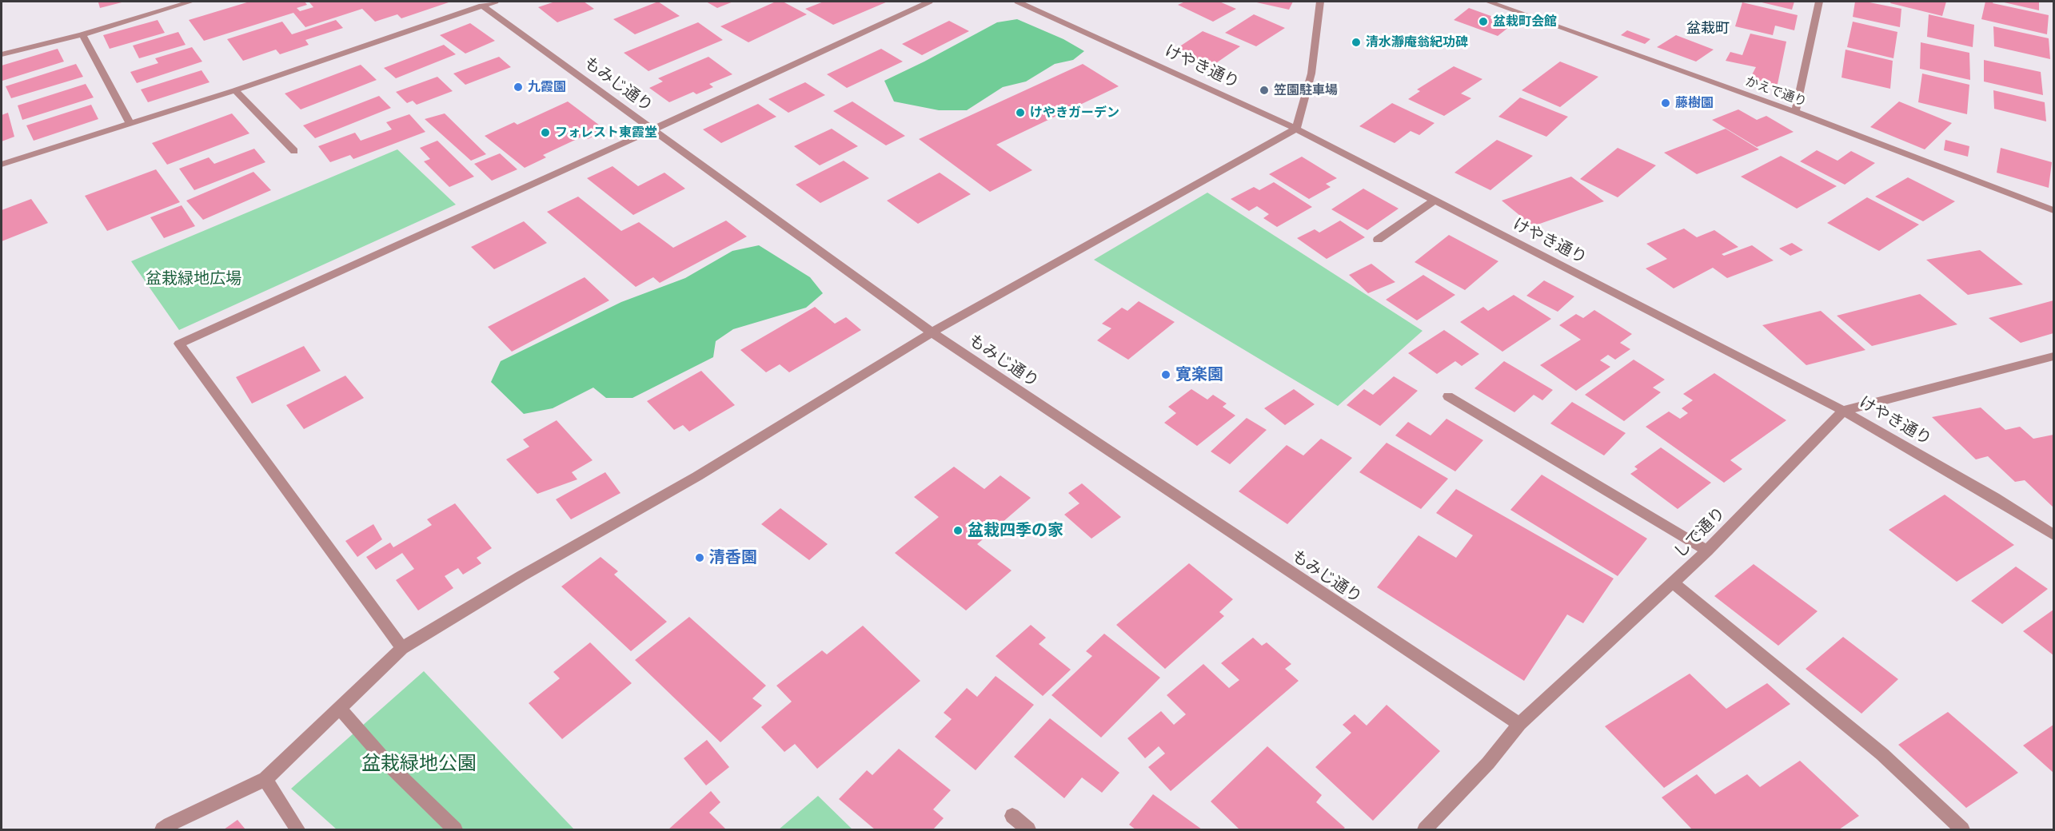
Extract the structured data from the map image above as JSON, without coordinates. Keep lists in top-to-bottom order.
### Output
{
  "streets": {
    "street": [
      "けやき通り",
      "もみじ通り",
      "かえで通り",
      "しで通り"
    ]
  },
  "crossings": [
    ["けやき通り", "しで通り"],
    ["もみじ通り", "しで通り"]
  ],
  "districts": ["盆栽町"],
  "parks": ["盆栽緑地広場", "盆栽緑地公園"],
  "places": [
    "盆栽町会館",
    "清水瀞庵翁紀功碑",
    "九霞園",
    "笠園駐車場",
    "藤樹園",
    "けやきガーデン",
    "フォレスト東霞堂",
    "寛楽園",
    "盆栽四季の家",
    "清香園"
  ]
}
